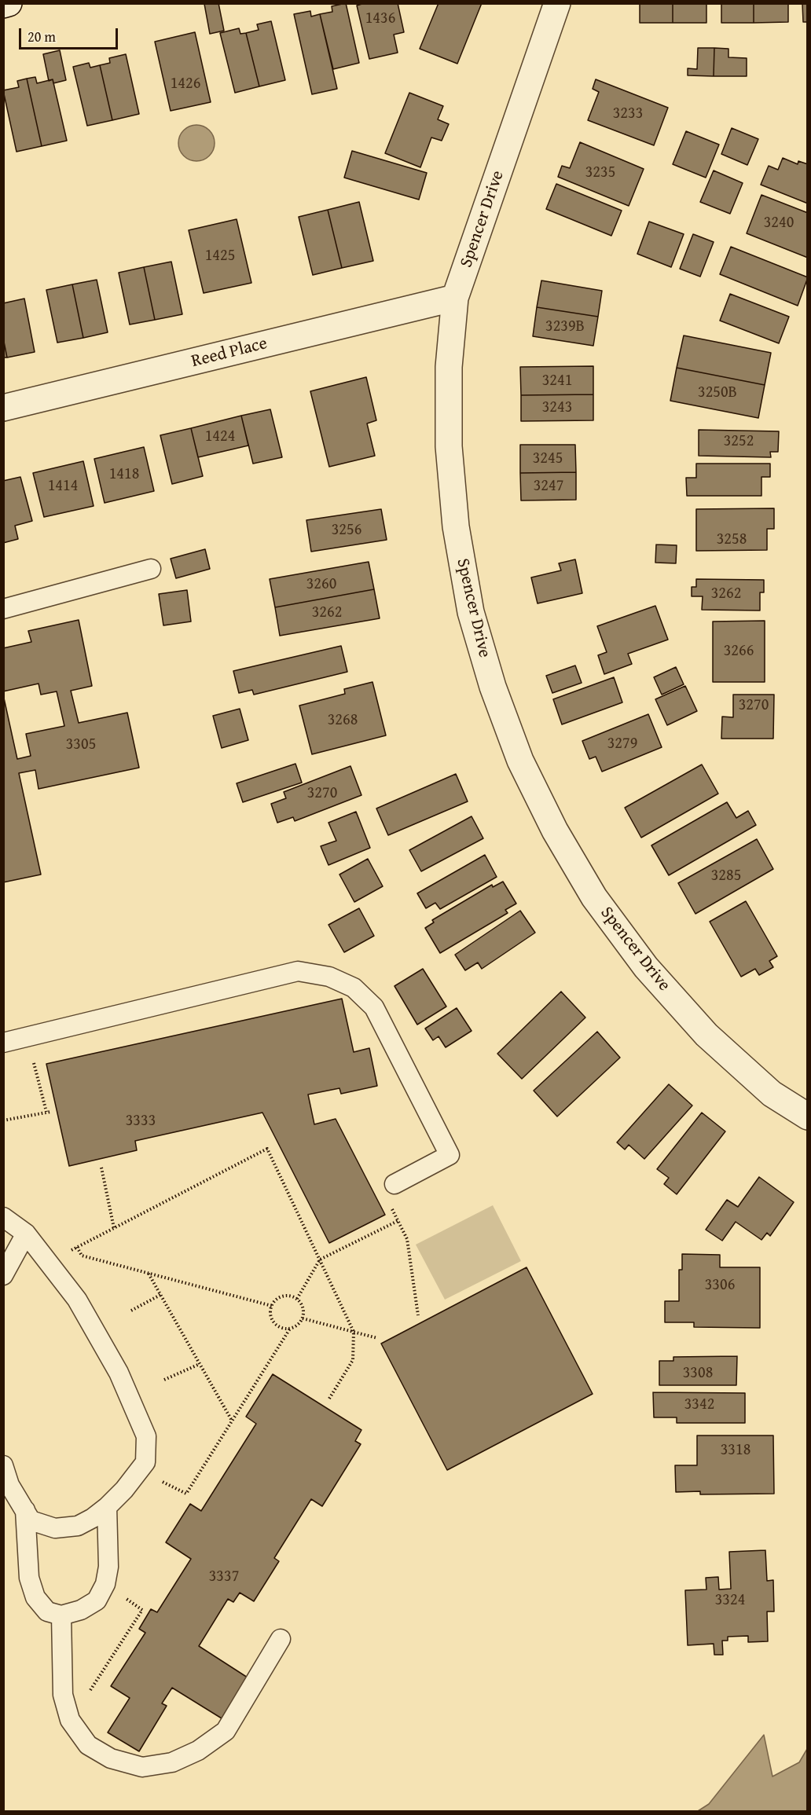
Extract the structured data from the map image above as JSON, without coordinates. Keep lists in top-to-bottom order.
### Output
{
  "streets": {
    "street": ["Spencer Drive", "Reed Place"]
  },
  "crossings": [
    ["Spencer Drive", "Reed Place"]
  ],
  "house_numbers": [
    "1436",
    "1426",
    "3233",
    "3235",
    "3240",
    "1425",
    "3239B",
    "3241",
    "3250B",
    "3243",
    "1424",
    "3252",
    "3245",
    "1418",
    "1414",
    "3247",
    "3256",
    "3258",
    "3260",
    "3262",
    "3262",
    "3266",
    "3270",
    "3268",
    "3279",
    "3305",
    "3270",
    "3285",
    "3333",
    "3306",
    "3308",
    "3342",
    "3318",
    "3337",
    "3324"
  ],
  "scale_bar": "20 m"
}
